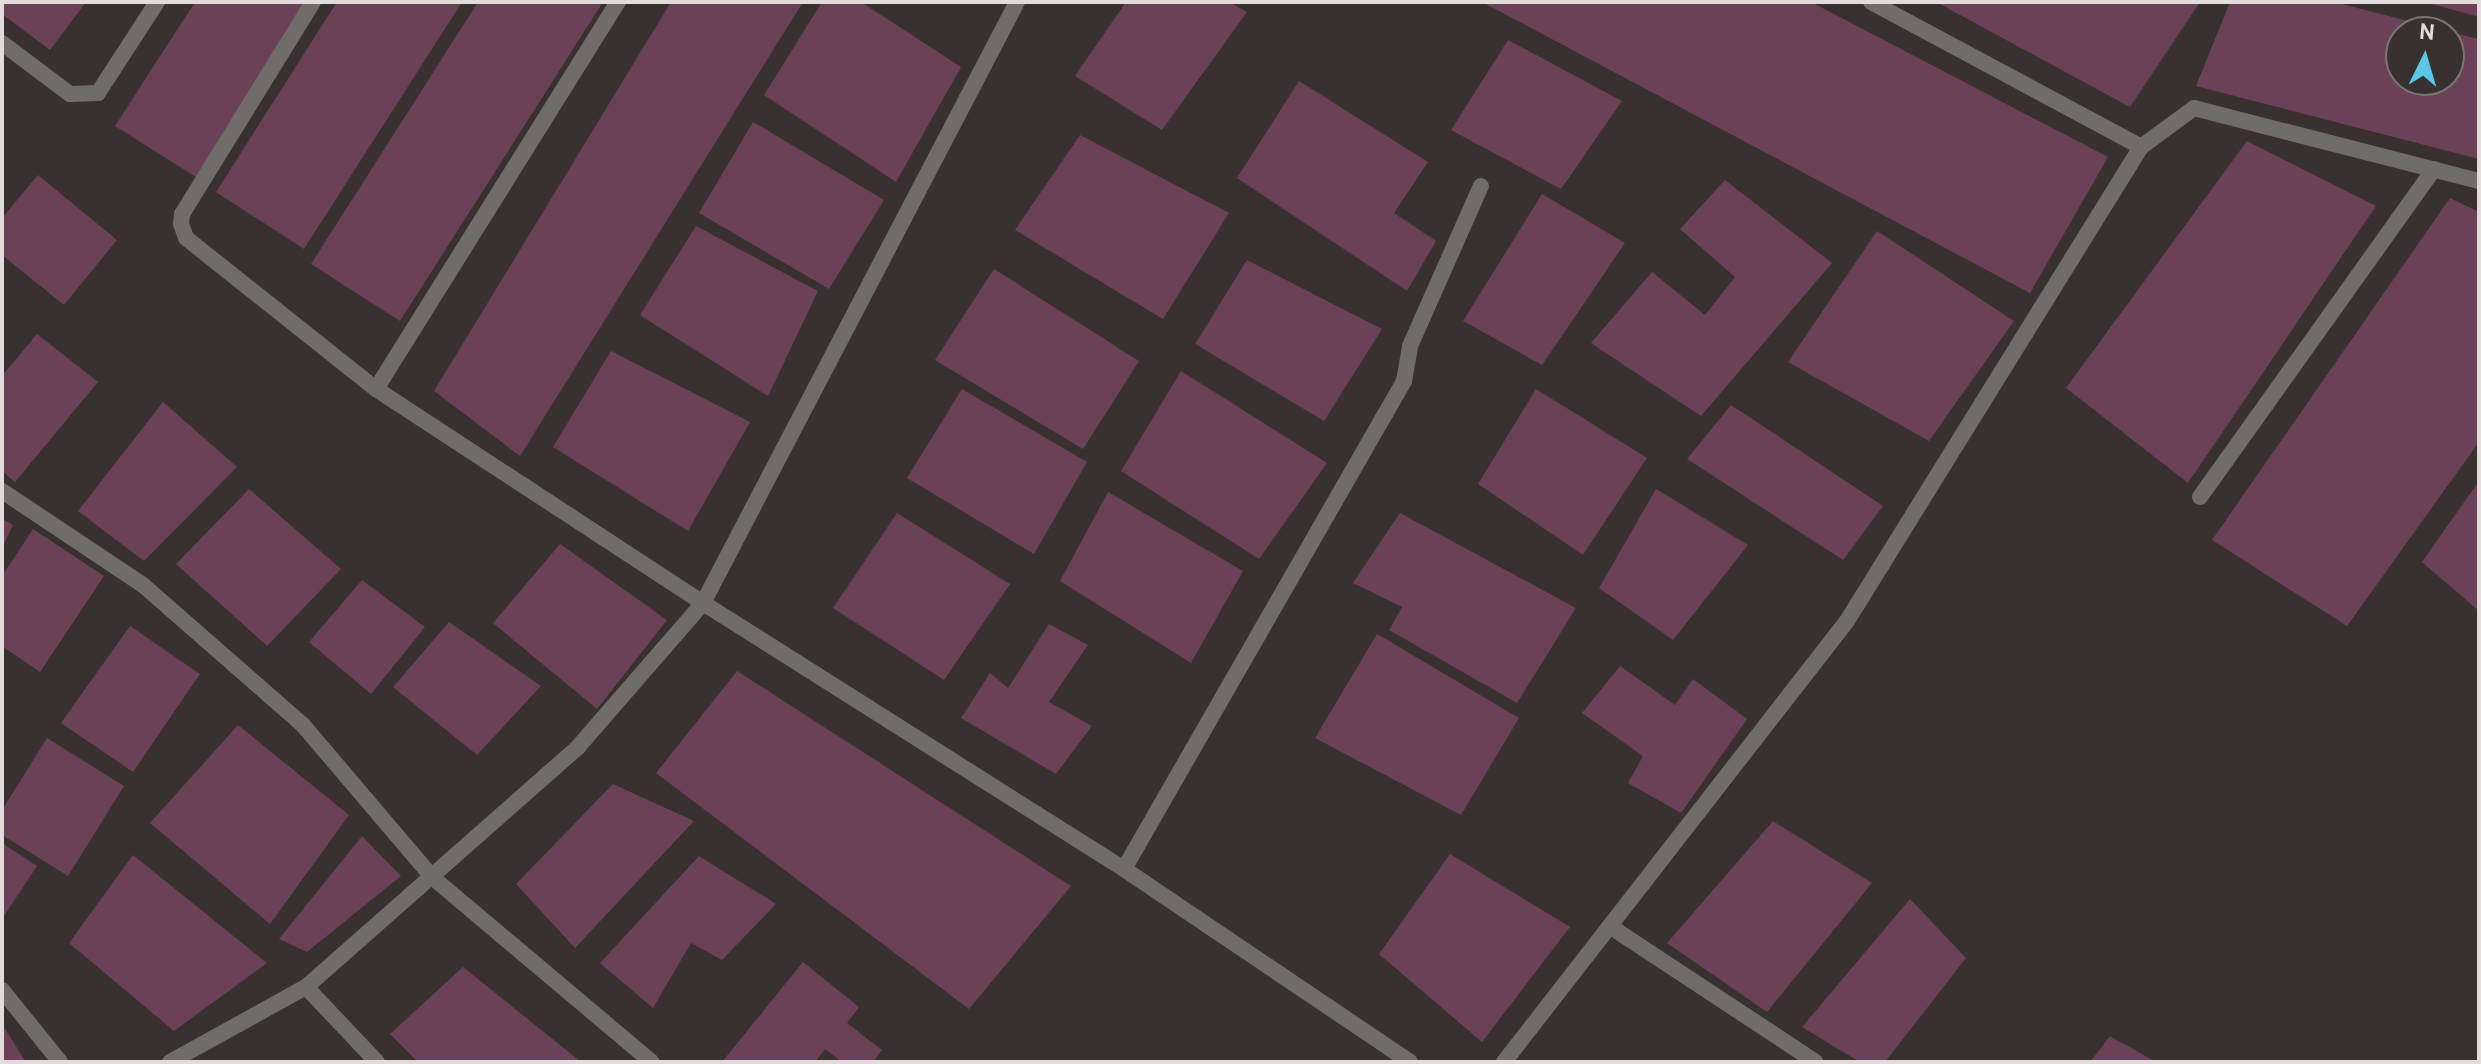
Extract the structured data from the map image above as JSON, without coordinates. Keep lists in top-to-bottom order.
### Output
{
  "north": "top"
}
